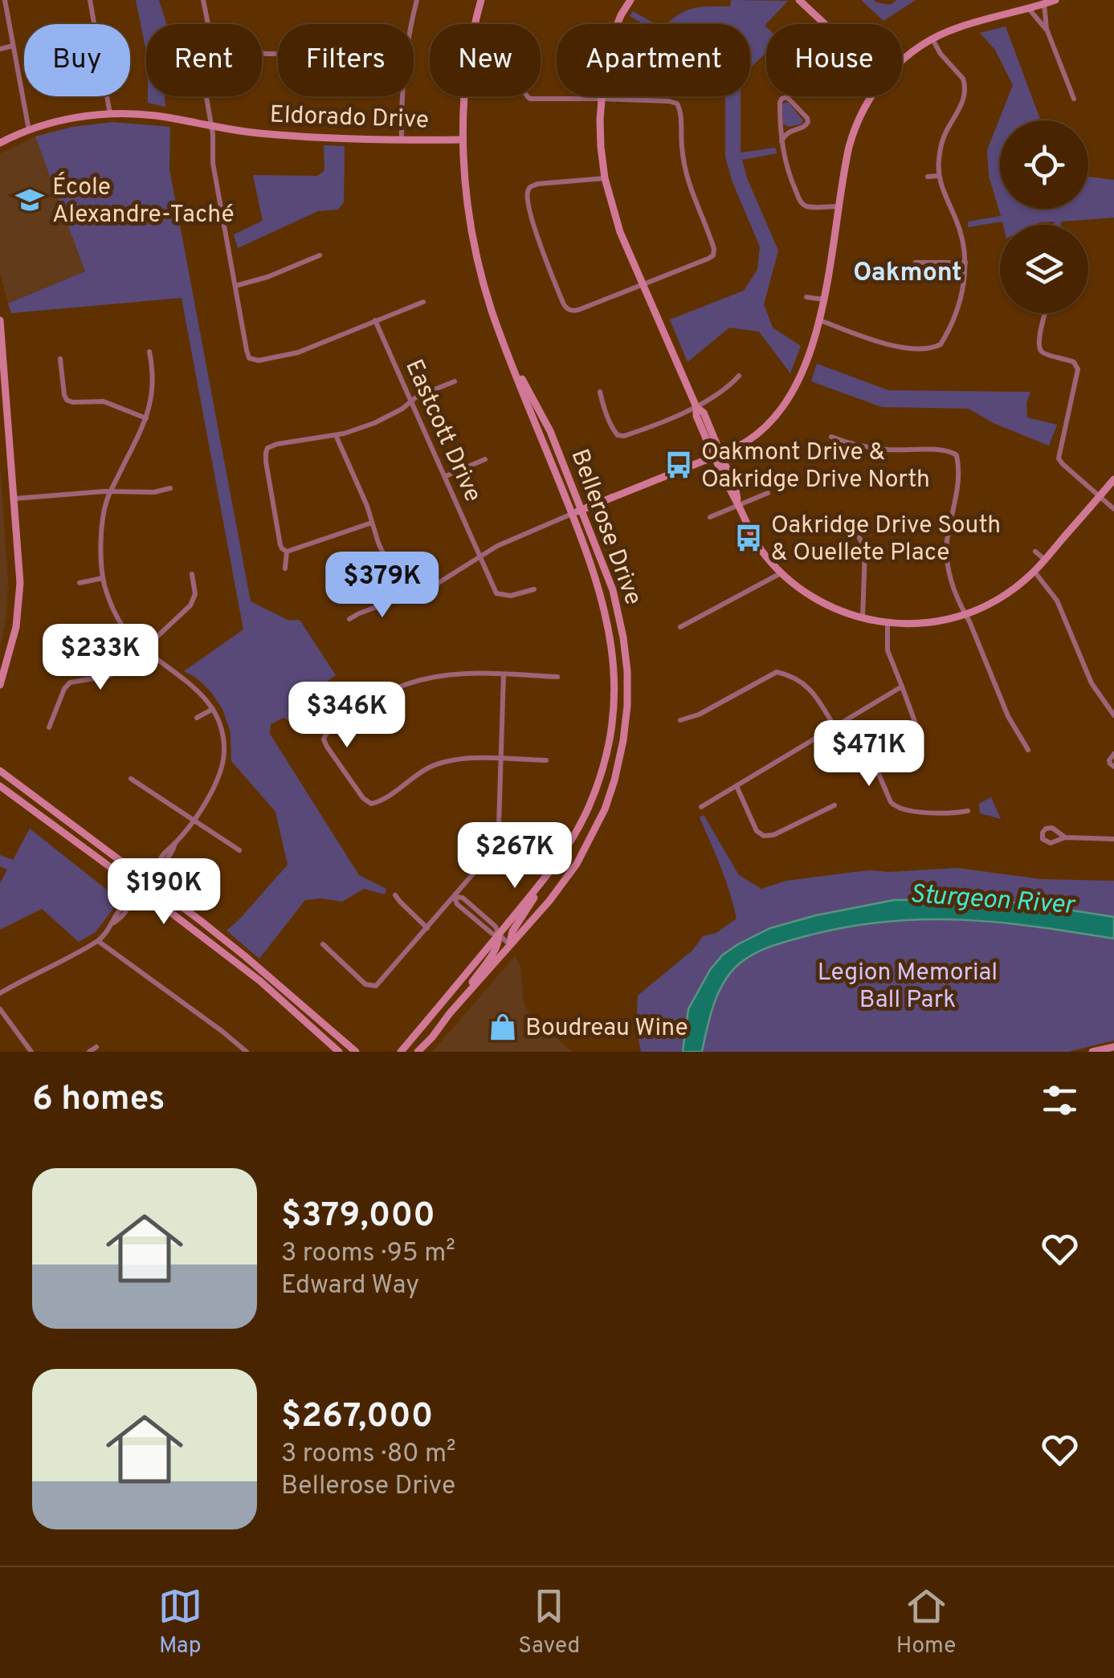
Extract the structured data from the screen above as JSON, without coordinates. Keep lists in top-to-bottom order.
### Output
{
  "streets": {
    "main road": ["Eldorado Drive", "Bellerose Drive"],
    "street": ["Eastcott Drive"]
  },
  "crossings": [
    ["Eldorado Drive", "Bellerose Drive"]
  ],
  "districts": ["Oakmont"],
  "water": ["Sturgeon River"],
  "parks": ["Legion Memorial Ball Park"],
  "places": {
    "school or university": ["École Alexandre-Taché"],
    "bus stop": ["Oakmont Drive & Oakridge Drive North", "Oakridge Drive South & Ouellete Place"],
    "shop": ["Boudreau Wine"]
  },
  "page": {
    "chip": [
      "Buy",
      "Rent",
      "Filters",
      "New",
      "Apartment",
      "House"
    ],
    "price": [
      "$379K",
      "$233K",
      "$346K",
      "$471K",
      "$267K",
      "$190K"
    ],
    "heading": "6 homes",
    "list": [
      {
        "name": "$379,000",
        "note": "3 rooms · 95 m² · Edward Way"
      },
      {
        "name": "$267,000",
        "note": "3 rooms · 80 m² · Bellerose Drive"
      }
    ],
    "tabs": ["Map", "Saved", "Home"]
  }
}
